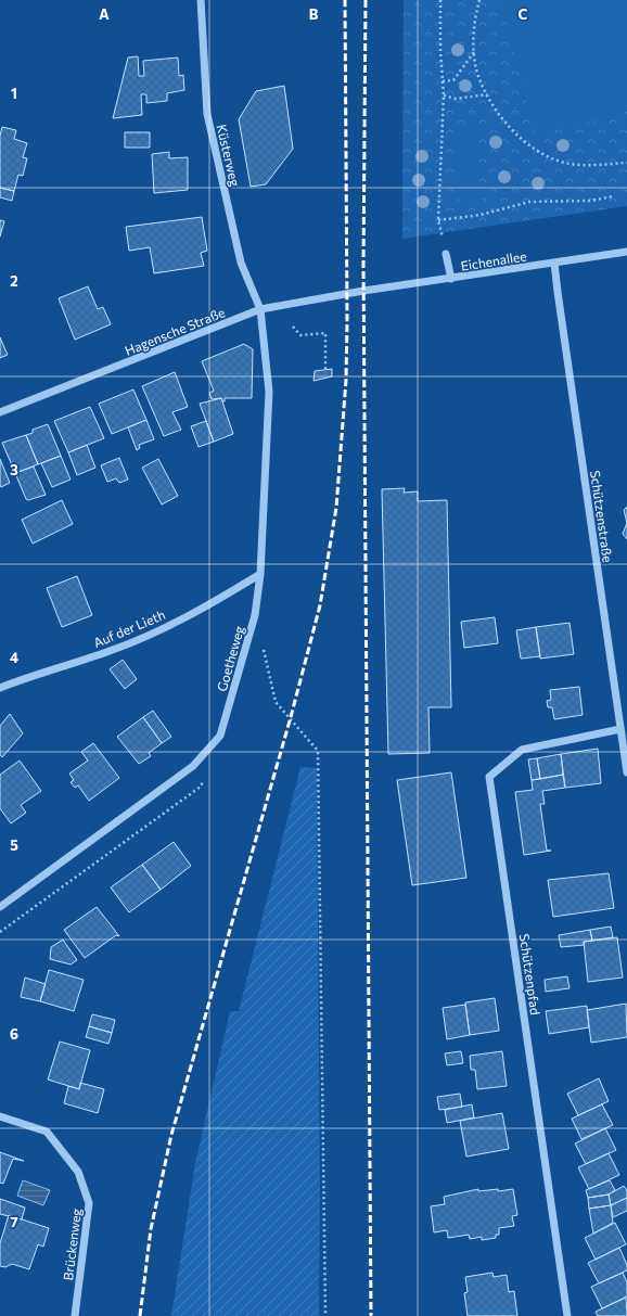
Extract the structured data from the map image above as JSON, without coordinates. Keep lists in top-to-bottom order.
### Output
{
  "streets": {
    "street": [
      "Küsterweg",
      "Eichenallee",
      "Hagensche Straße",
      "Schützenstraße",
      "Auf der Lieth",
      "Goetheweg",
      "Schützenpfad",
      "Brückenweg"
    ]
  },
  "crossings": [
    ["Küsterweg", "Hagensche Straße"],
    ["Küsterweg", "Goetheweg"],
    ["Eichenallee", "Hagensche Straße"],
    ["Eichenallee", "Schützenstraße"],
    ["Hagensche Straße", "Goetheweg"],
    ["Schützenstraße", "Schützenpfad"],
    ["Auf der Lieth", "Goetheweg"]
  ],
  "grid": {
    "columns": ["A", "B", "C"],
    "rows": [
      "1",
      "2",
      "3",
      "4",
      "5",
      "6",
      "7"
    ]
  }
}
